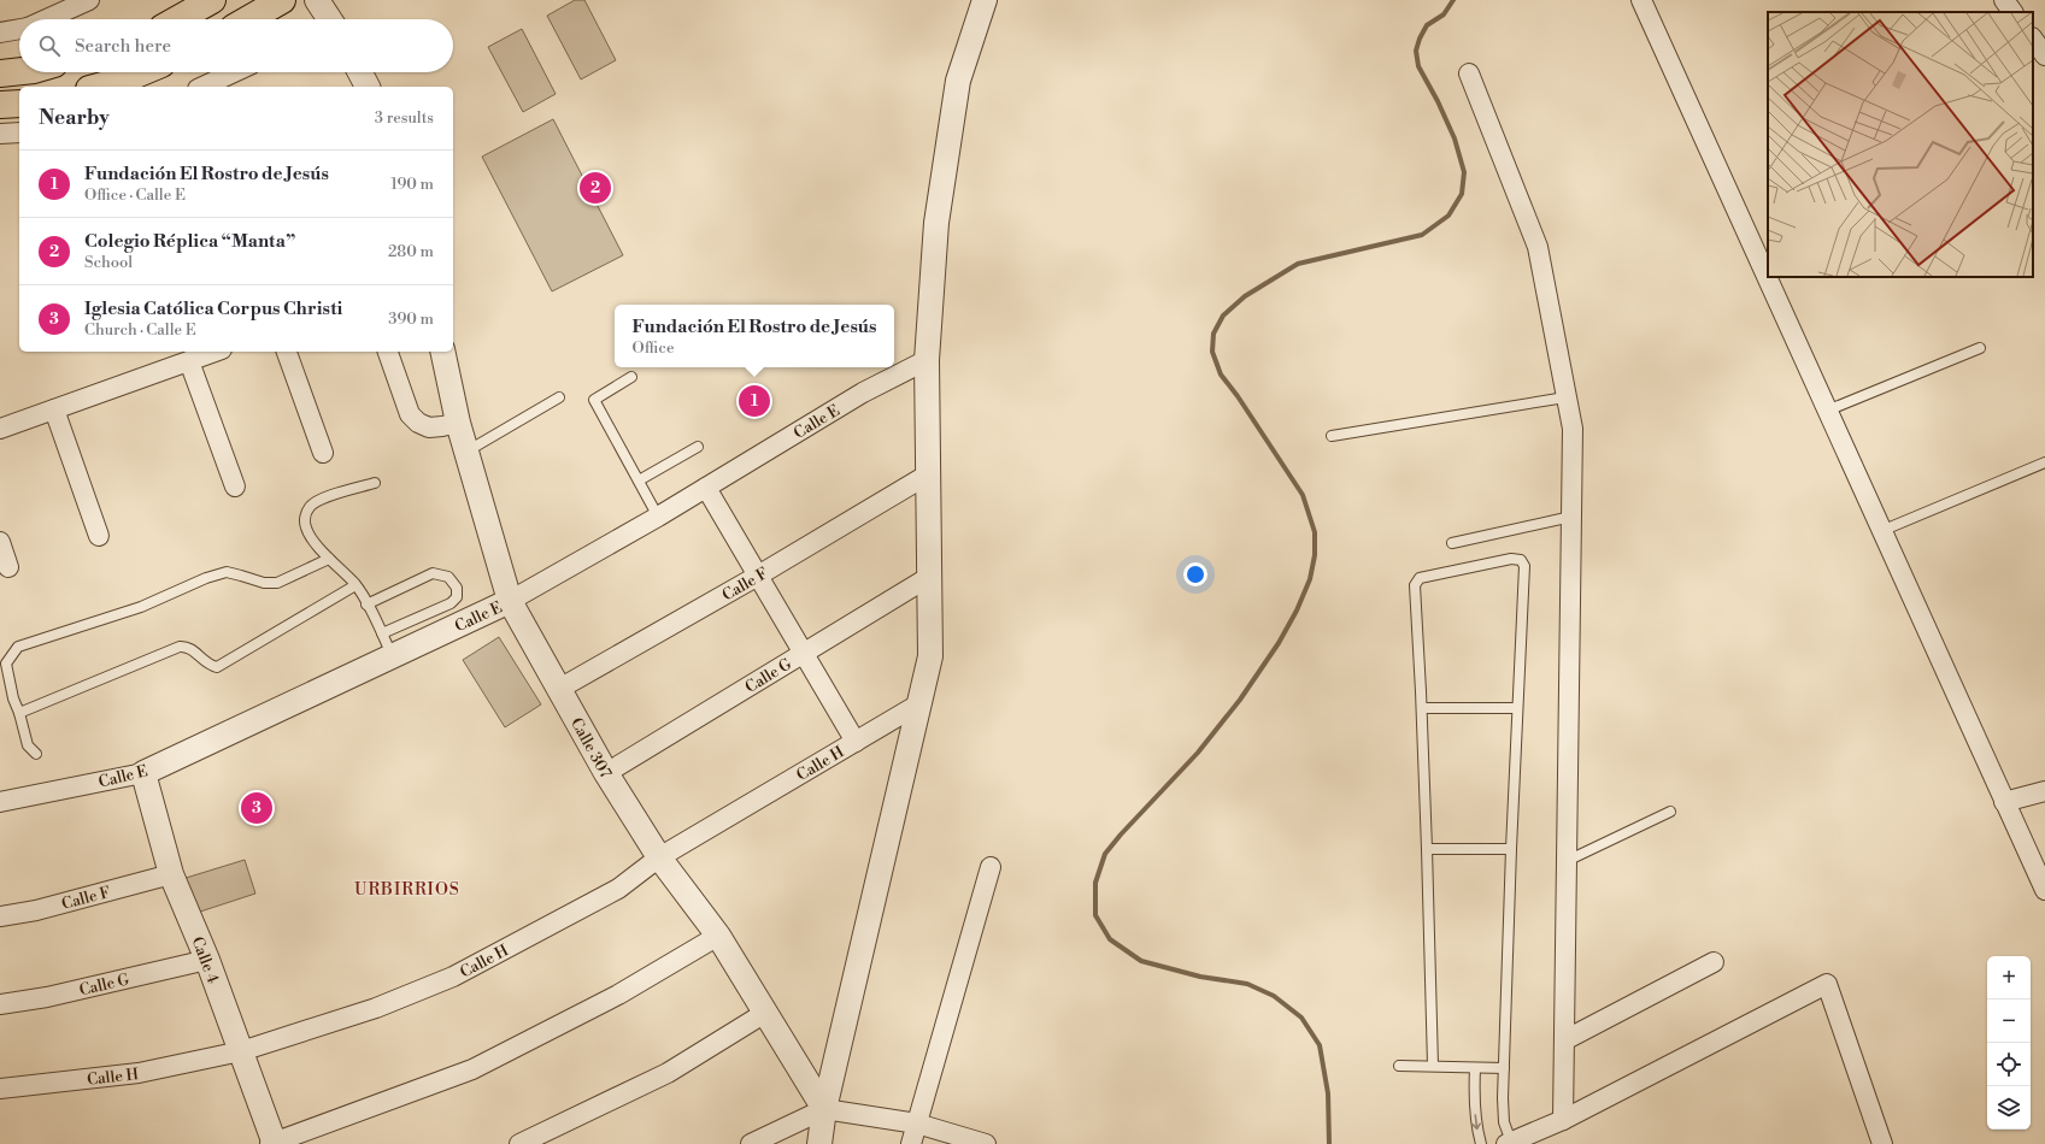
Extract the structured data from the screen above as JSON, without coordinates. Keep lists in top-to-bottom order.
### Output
{
  "streets": {
    "street": [
      "Calle E",
      "Calle F",
      "Calle G",
      "Calle 307",
      "Calle H",
      "Calle 4"
    ]
  },
  "crossings": [
    ["Calle E", "Calle 307"],
    ["Calle E", "Calle 4"],
    ["Calle F", "Calle 307"],
    ["Calle F", "Calle 4"],
    ["Calle G", "Calle 307"],
    ["Calle G", "Calle 4"],
    ["Calle 307", "Calle H"],
    ["Calle H", "Calle 4"]
  ],
  "districts": ["URBIRRIOS"],
  "page": {
    "search": "Search here",
    "heading": ["Nearby", "3 results"],
    "list": [
      {
        "mark": "1",
        "name": "Fundación El Rostro de Jesús",
        "note": "Office · Calle E",
        "value": "190 m"
      },
      {
        "mark": "2",
        "name": "Colegio Réplica “Manta”",
        "note": "School",
        "value": "280 m"
      },
      {
        "mark": "3",
        "name": "Iglesia Católica Corpus Christi",
        "note": "Church · Calle E",
        "value": "390 m"
      }
    ],
    "pins": ["2", "1", "3"],
    "popup": ["Fundación El Rostro de Jesús", "Office"],
    "map_buttons": ["+", "−"]
  }
}
